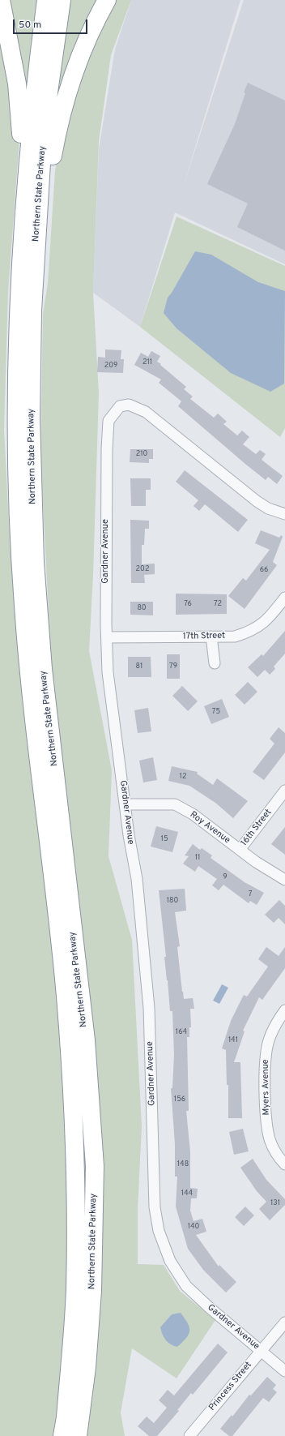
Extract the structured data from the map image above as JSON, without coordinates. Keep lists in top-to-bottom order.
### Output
{
  "streets": {
    "highway": ["Northern State Parkway"],
    "street": [
      "Gardner Avenue",
      "17th Street",
      "Roy Avenue",
      "16th Street",
      "Myers Avenue",
      "Princess Street"
    ]
  },
  "crossings": [
    ["Gardner Avenue", "17th Street"],
    ["Gardner Avenue", "Roy Avenue"],
    ["Gardner Avenue", "Princess Street"],
    ["Roy Avenue", "16th Street"]
  ],
  "house_numbers": [
    "211",
    "209",
    "210",
    "202",
    "66",
    "76",
    "72",
    "80",
    "81",
    "79",
    "75",
    "12",
    "15",
    "11",
    "9",
    "7",
    "180",
    "164",
    "141",
    "156",
    "148",
    "144",
    "131",
    "140"
  ],
  "scale_bar": "50 m"
}
